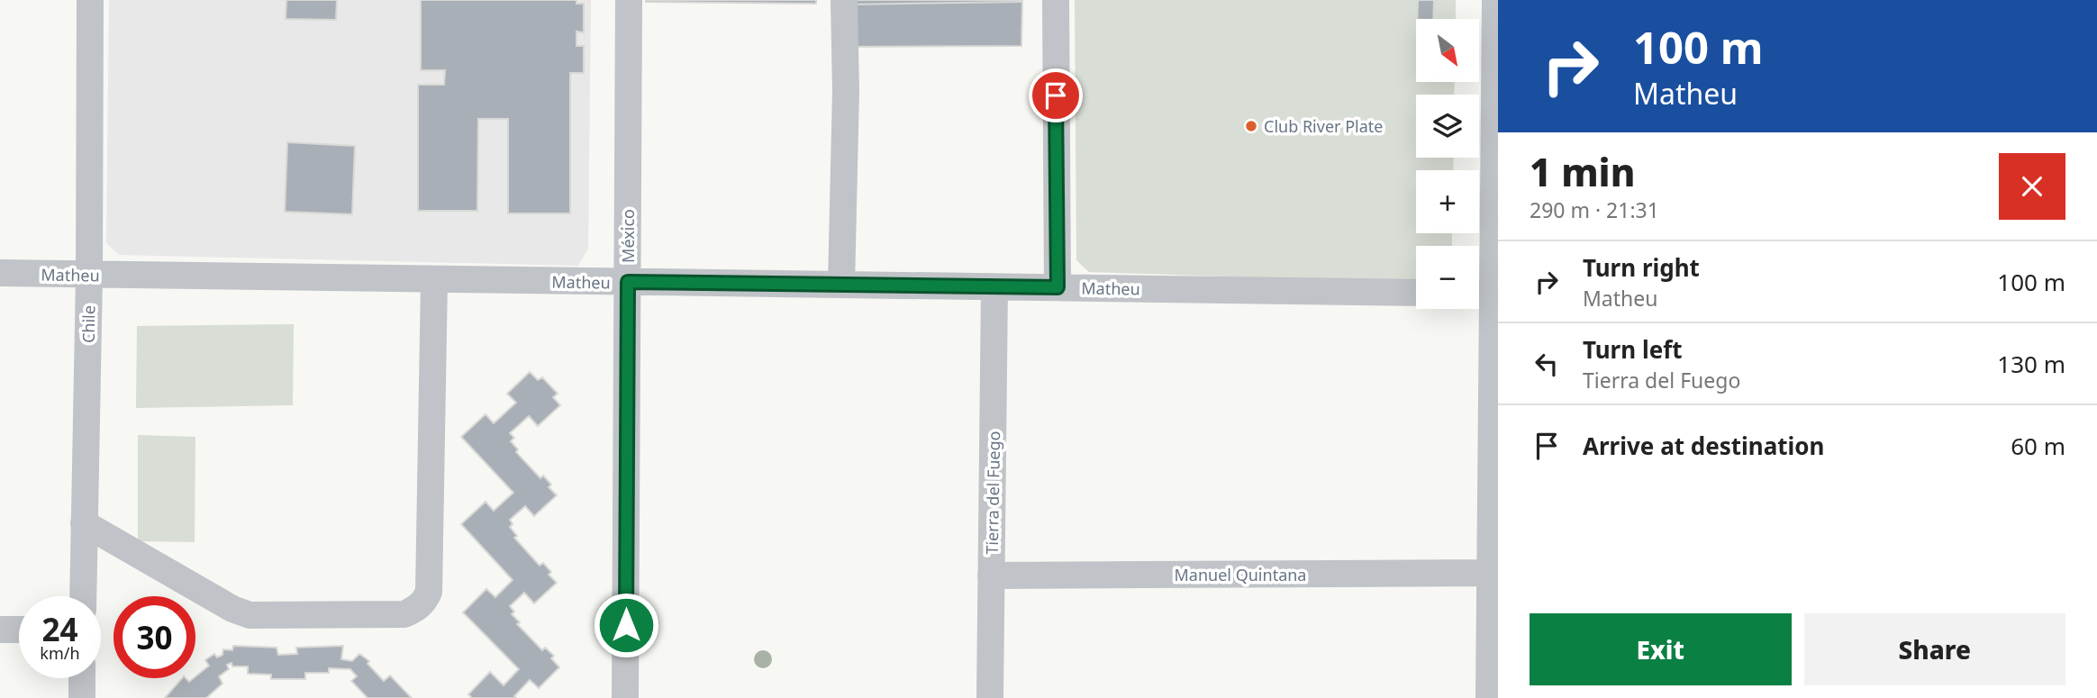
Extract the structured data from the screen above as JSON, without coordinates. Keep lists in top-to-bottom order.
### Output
{
  "streets": {
    "street": [
      "México",
      "Matheu",
      "Chile",
      "Tierra del Fuego",
      "Manuel Quintana"
    ]
  },
  "crossings": [
    ["México", "Matheu"],
    ["Matheu", "Chile"],
    ["Matheu", "Tierra del Fuego"],
    ["Tierra del Fuego", "Manuel Quintana"]
  ],
  "places": ["Club River Plate"],
  "north": "bottom right",
  "page": {
    "turn": ["100 m", "Matheu"],
    "map_buttons": ["+", "−"],
    "heading": ["1 min", "290 m · 21:31"],
    "list": [
      {
        "name": "Turn right",
        "note": "Matheu",
        "value": "100 m"
      },
      {
        "name": "Turn left",
        "note": "Tierra del Fuego",
        "value": "130 m"
      },
      {
        "name": "Arrive at destination",
        "value": "60 m"
      }
    ],
    "speed": "24 km/h",
    "limit": "30",
    "buttons": ["Exit", "Share"]
  }
}
